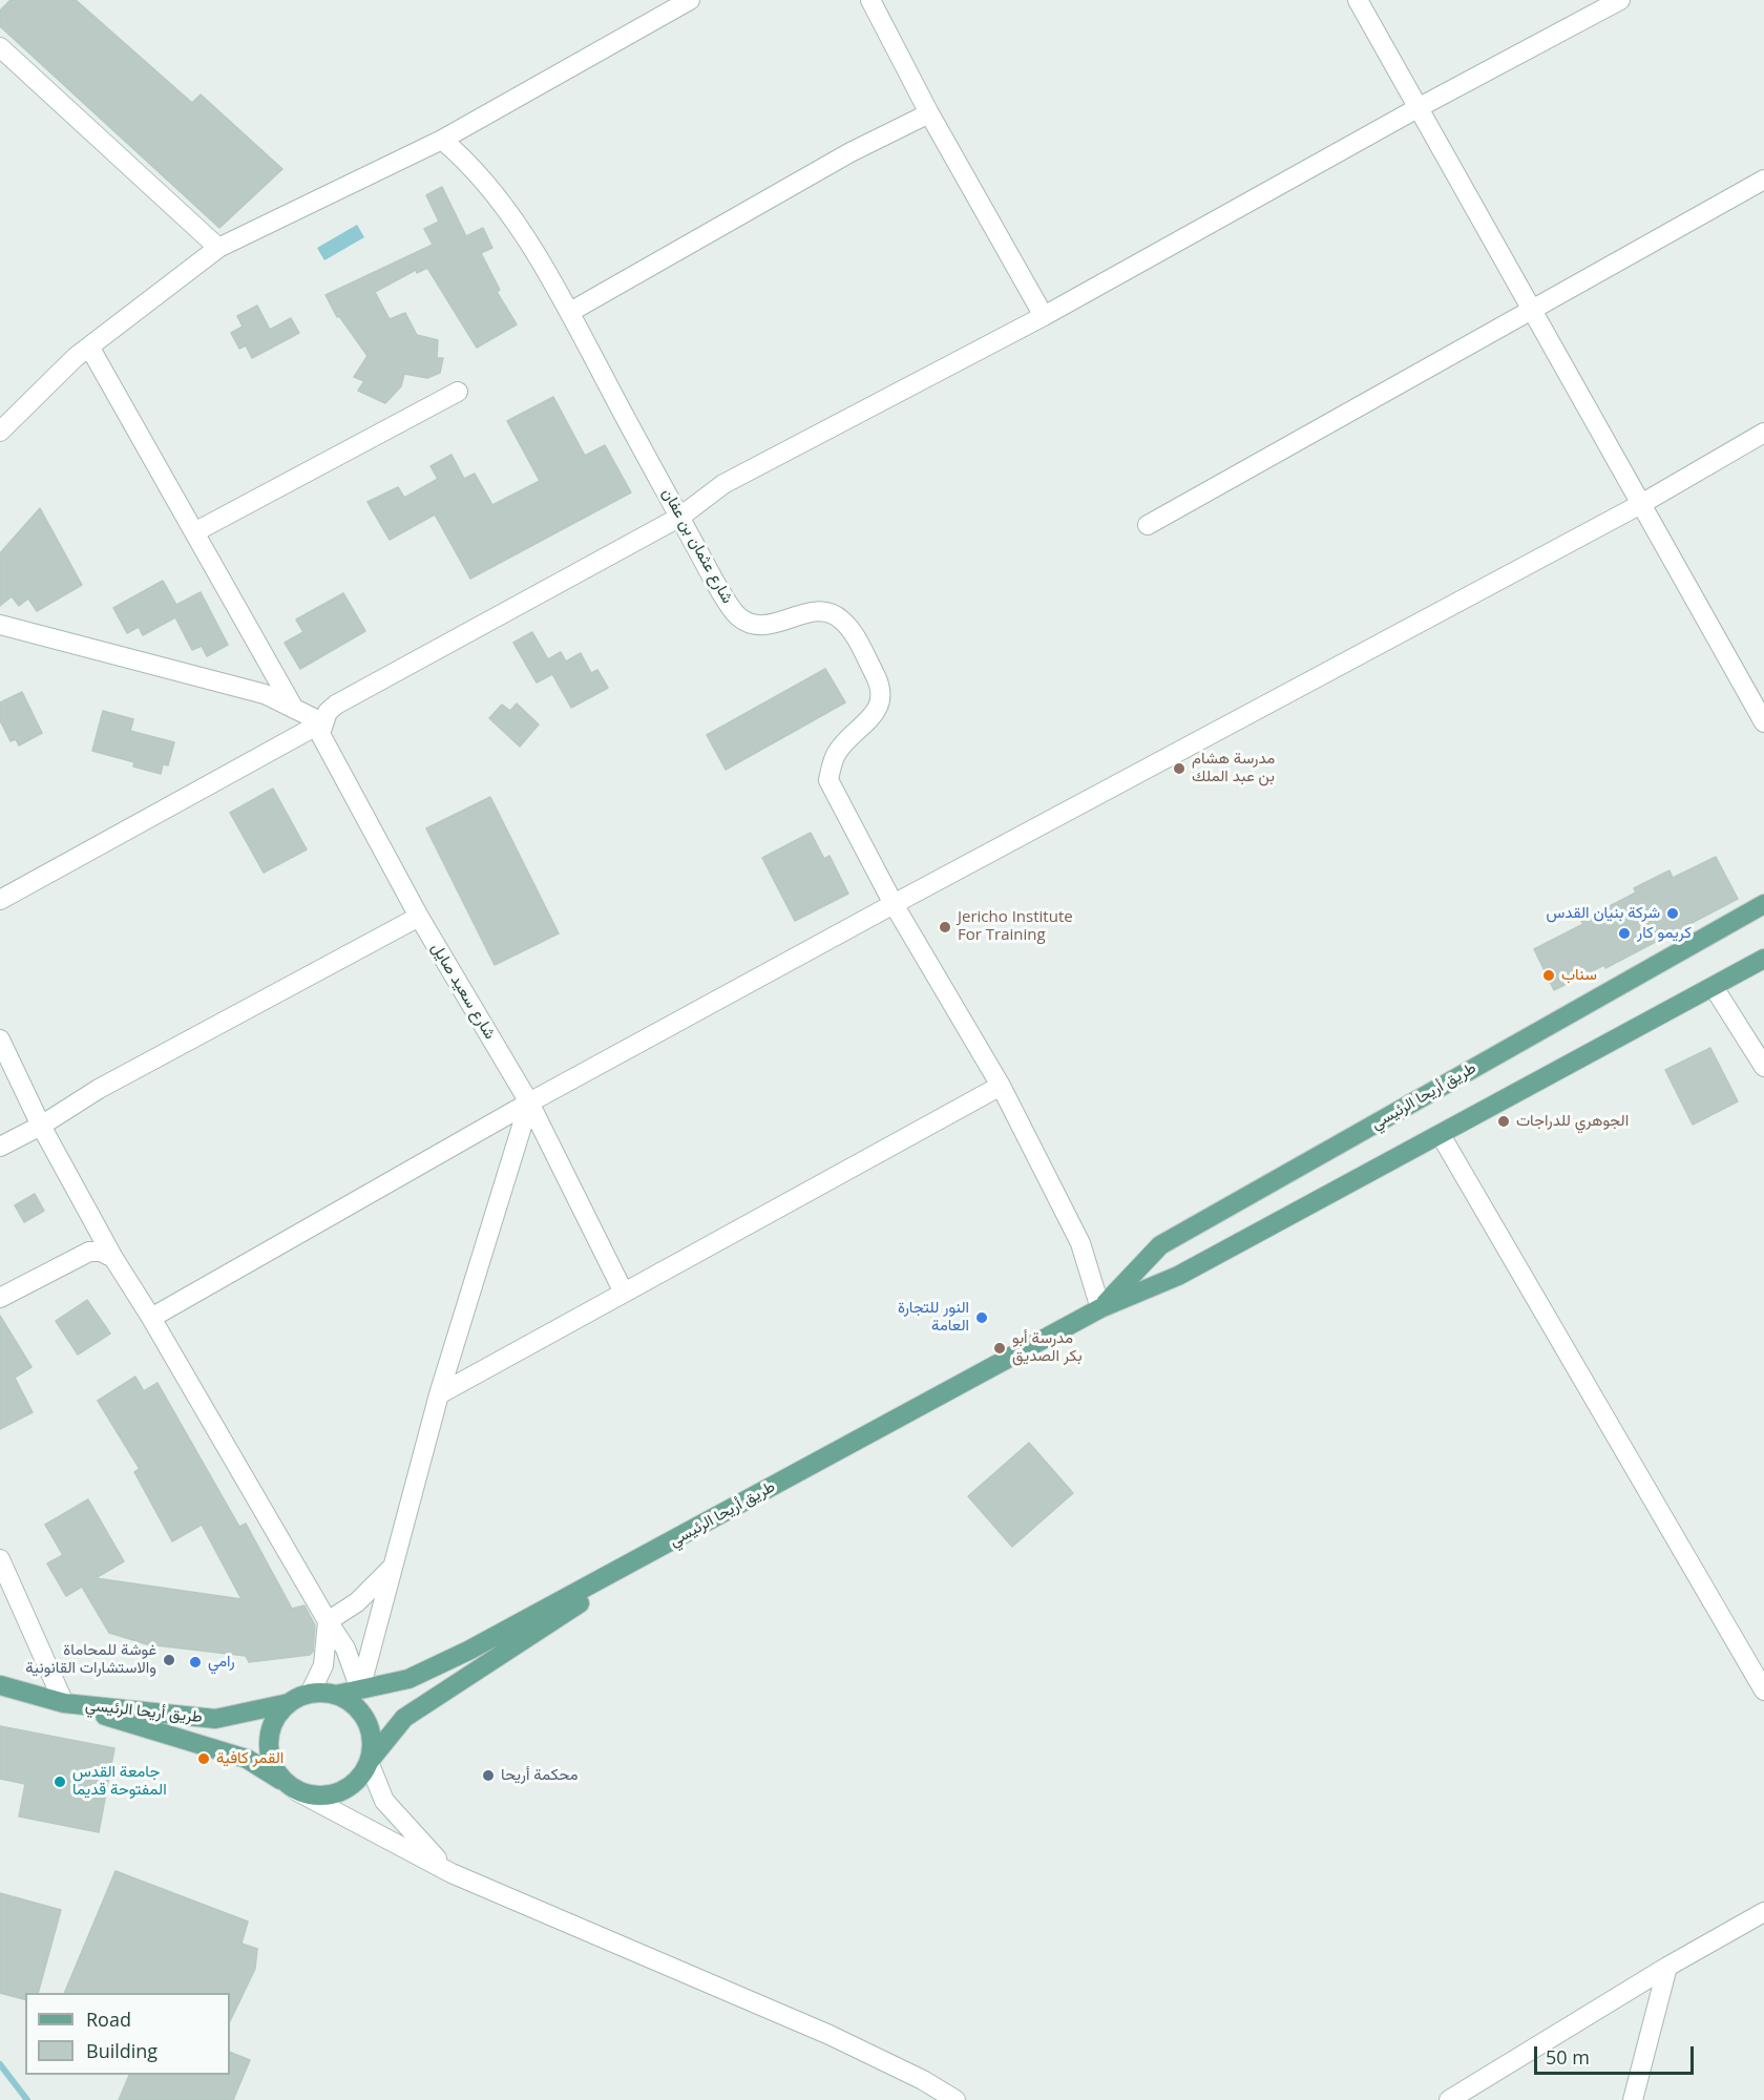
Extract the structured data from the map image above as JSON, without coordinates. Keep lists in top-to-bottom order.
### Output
{
  "streets": {
    "main road": ["طريق أريحا الرئيسي"],
    "street": ["شارع عثمان بن عفان", "شارع سعيد صايل"]
  },
  "places": [
    "مدرسة هشام بن عبد الملك",
    "شركة بنيان القدس",
    "Jericho Institute For Training",
    "كريمو كار",
    "سناب",
    "الجوهري للدراجات",
    "النور للتجارة العامة",
    "مدرسة أبو بكر الصديق",
    "غوشة للمحاماة والاستشارات القانونية",
    "رامي",
    "القمر كافية",
    "محكمة أريحا",
    "جامعة القدس المفتوحة قديما"
  ],
  "legend": ["Road", "Building"],
  "scale_bar": "50 m"
}
